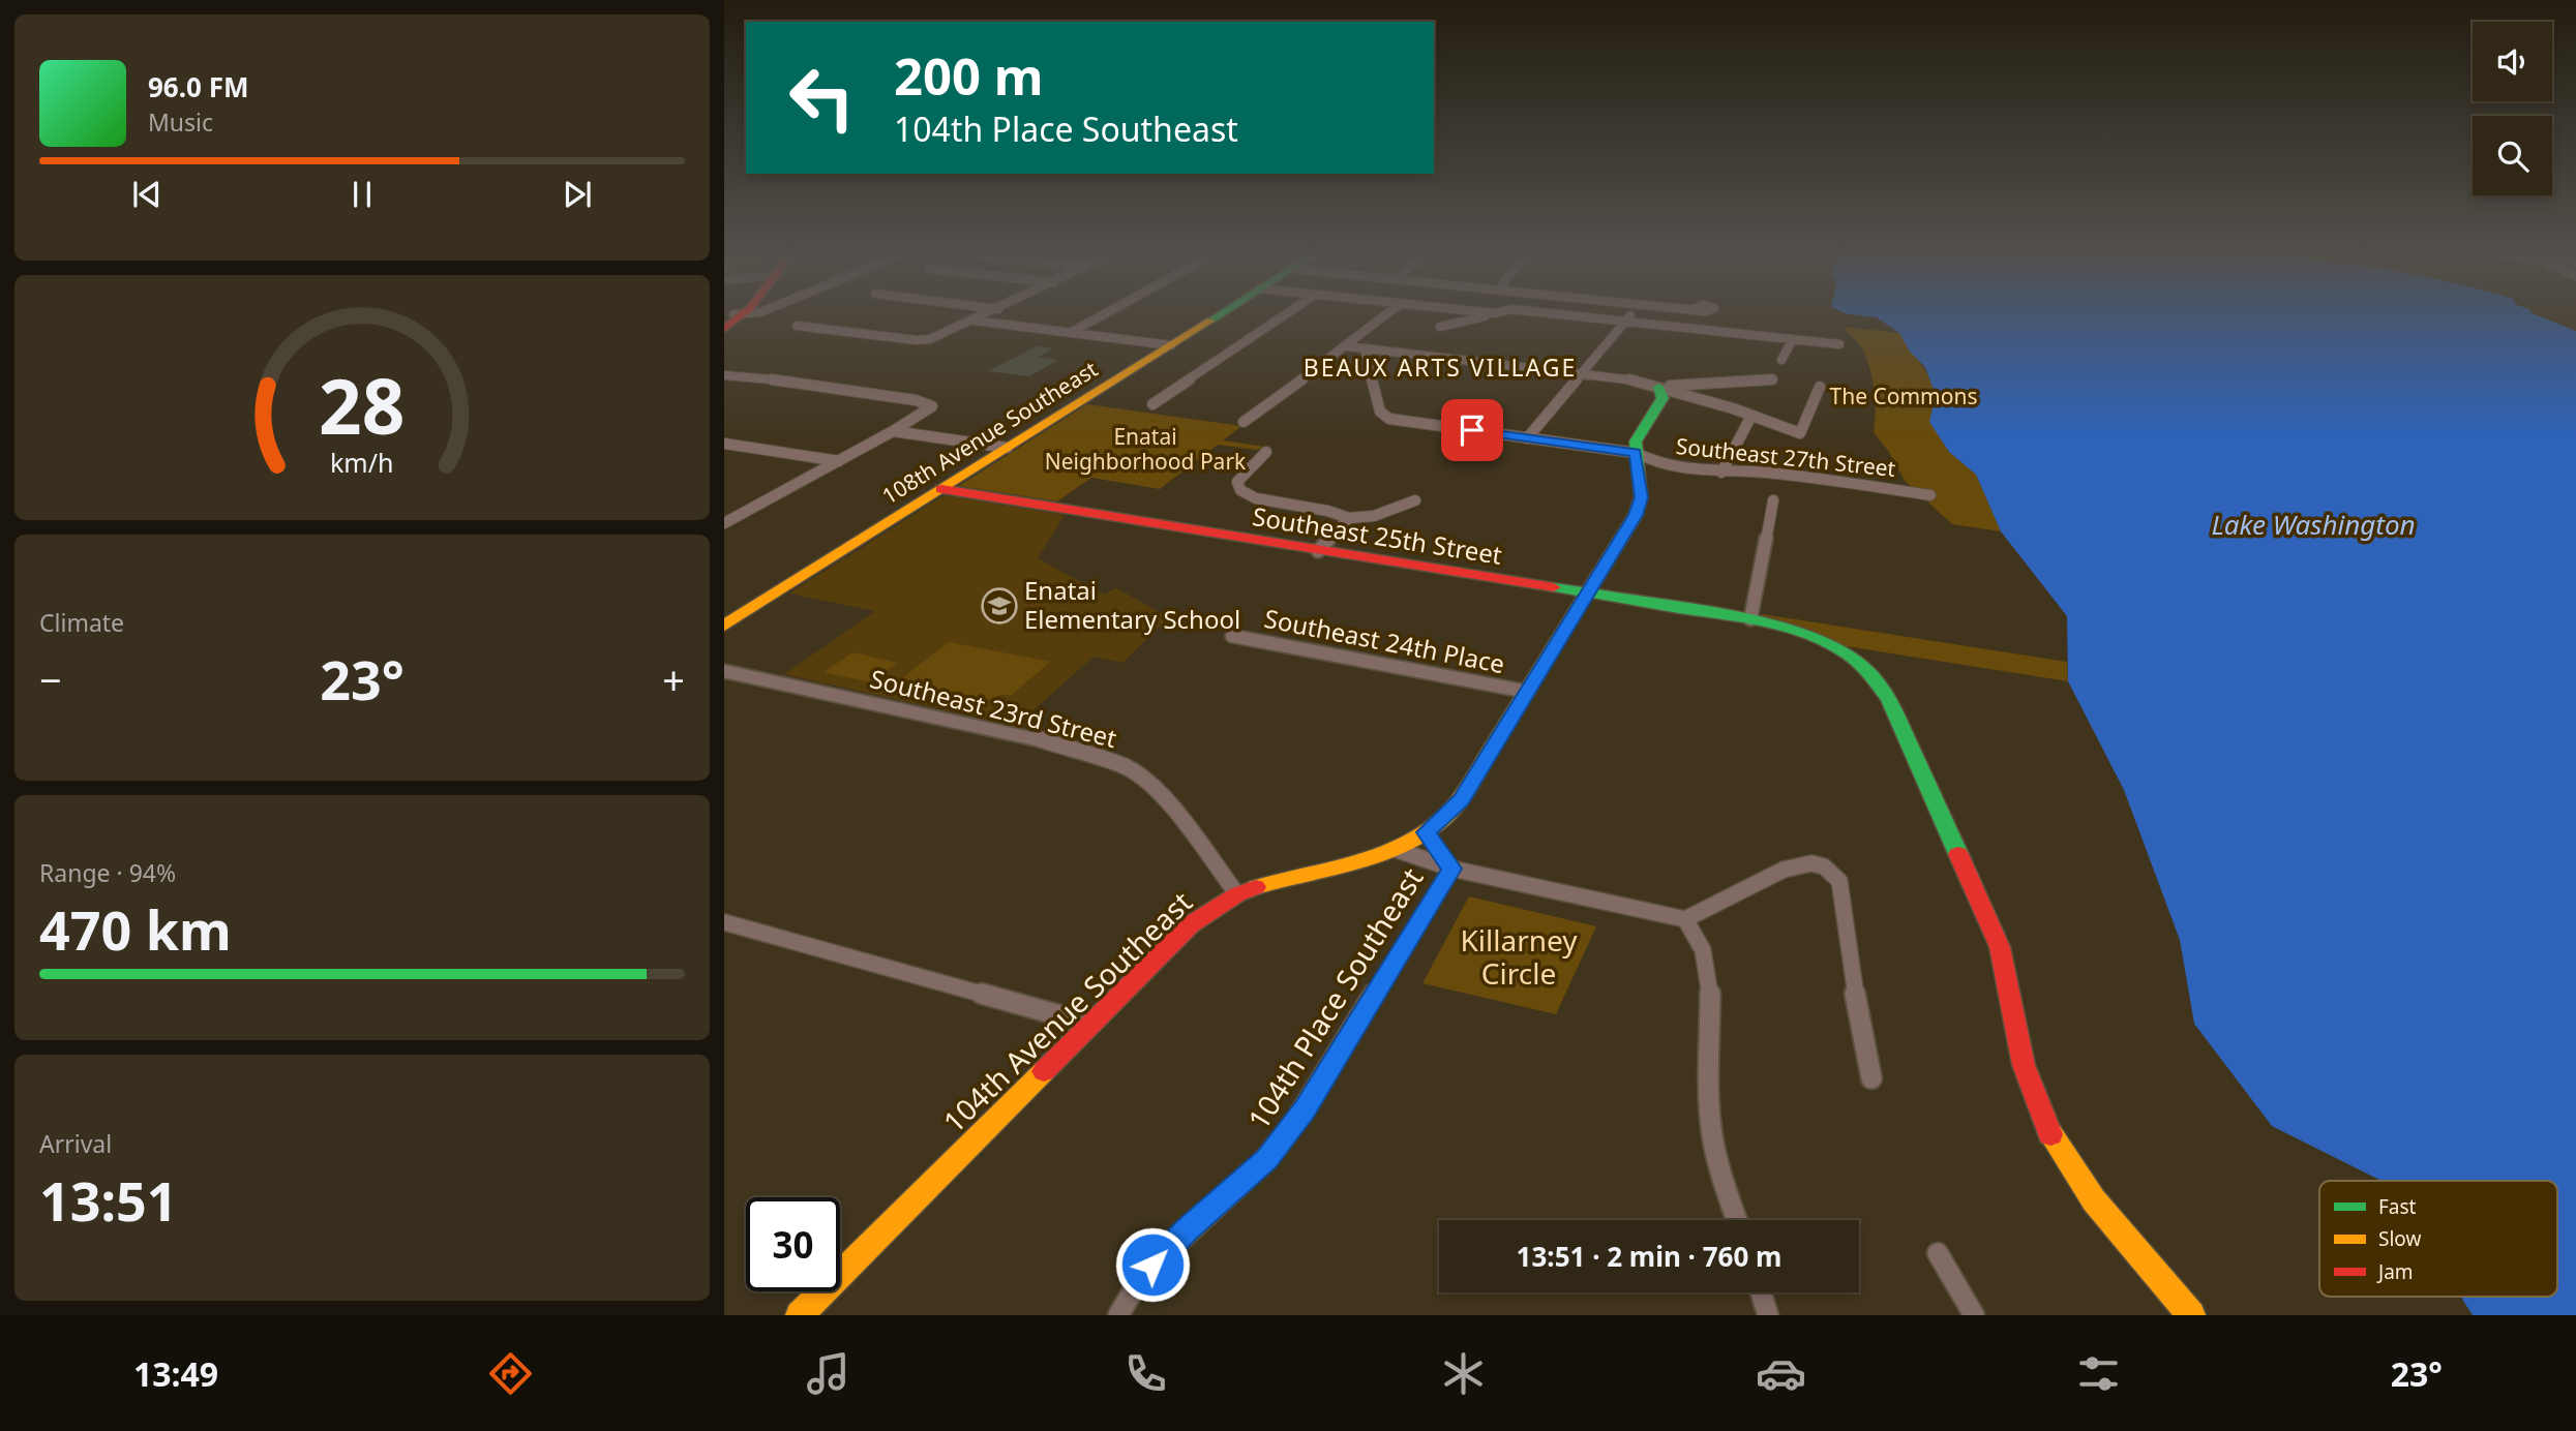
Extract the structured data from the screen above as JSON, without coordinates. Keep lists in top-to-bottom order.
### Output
{
  "streets": {
    "street": [
      "108th Avenue Southeast",
      "Southeast 27th Street",
      "Southeast 25th Street",
      "Southeast 24th Place",
      "Southeast 23rd Street",
      "104th Place Southeast",
      "104th Avenue Southeast"
    ]
  },
  "crossings": [
    ["108th Avenue Southeast", "Southeast 25th Street"],
    ["Southeast 27th Street", "104th Avenue Southeast"],
    ["Southeast 25th Street", "104th Avenue Southeast"],
    ["Southeast 24th Place", "104th Avenue Southeast"],
    ["Southeast 23rd Street", "104th Avenue Southeast"],
    ["104th Place Southeast", "104th Avenue Southeast"]
  ],
  "districts": ["BEAUX ARTS VILLAGE"],
  "water": ["Lake Washington"],
  "parks": ["The Commons", "Enatai Neighborhood Park", "Killarney Circle"],
  "places": {
    "school or university": ["Enatai Elementary School"]
  },
  "legend": ["Fast", "Slow", "Jam"],
  "page": {
    "turn": ["200 m", "104th Place Southeast"],
    "song": ["96.0 FM", "Music"],
    "tile": [
      "Climate",
      ["Range · 94%", "470 km"],
      ["Arrival", "13:51"]
    ],
    "heat": ["−", "23°", "+"],
    "limit": "30",
    "trip": "13:51 · 2 min · 760 m",
    "tabs": ["13:49", "23°"],
    "gauge": ["28", "km/h"]
  }
}
